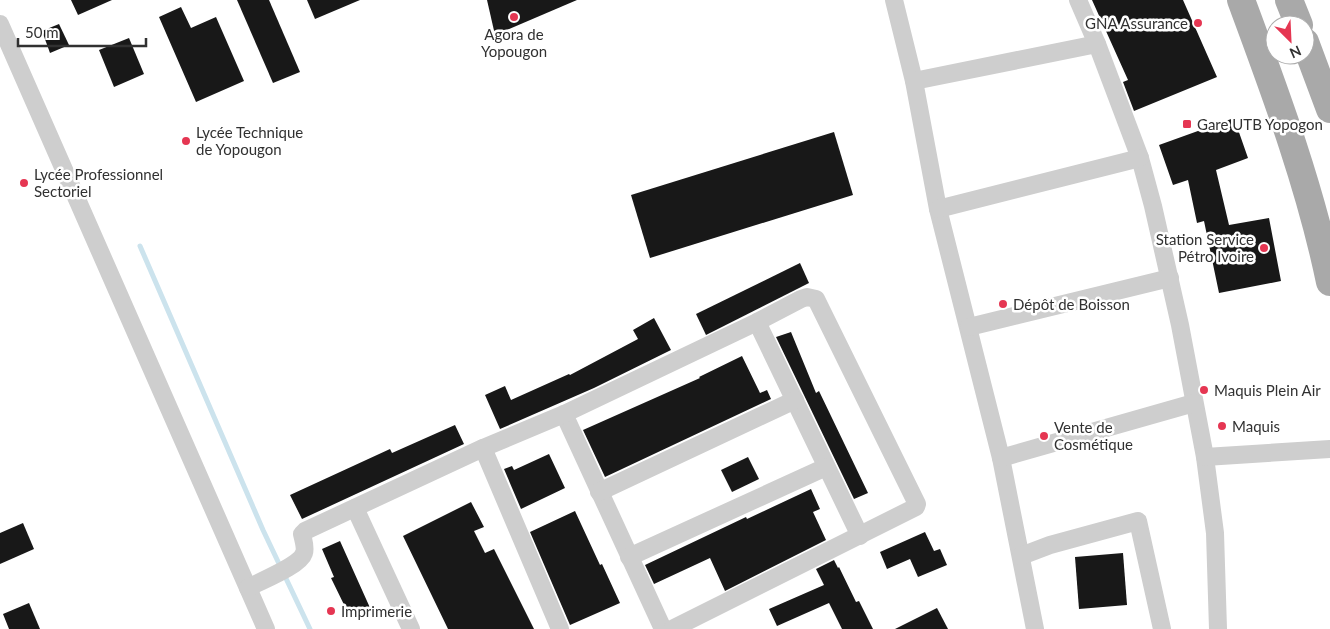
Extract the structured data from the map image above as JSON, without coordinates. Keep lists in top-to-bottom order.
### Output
{
  "places": {
    "other": [
      "Agora de Yopougon",
      "GNA Assurance",
      "Lycée Technique de Yopougon",
      "Lycée Professionnel Sectoriel",
      "Station Service Pétro Ivoire",
      "Dépôt de Boisson",
      "Maquis Plein Air",
      "Maquis",
      "Vente de Cosmétique",
      "Imprimerie"
    ],
    "transit": ["Gare UTB Yopogon"]
  },
  "scale_bar": "50 m",
  "north": "bottom right"
}
